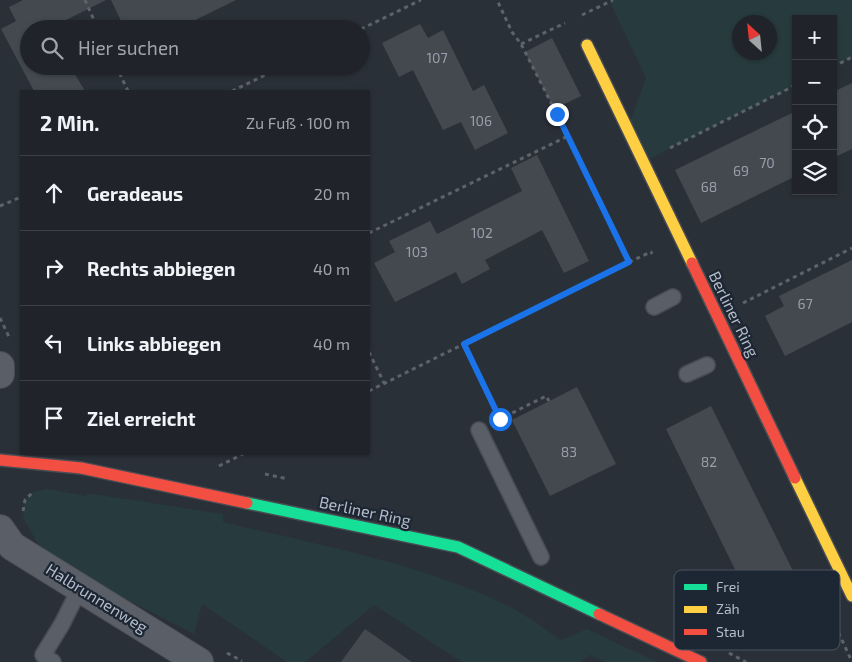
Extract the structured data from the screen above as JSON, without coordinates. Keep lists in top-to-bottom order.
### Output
{
  "streets": {
    "street": ["Berliner Ring", "Halbrunnenweg"]
  },
  "house_numbers": [
    "107",
    "106",
    "70",
    "69",
    "68",
    "102",
    "103",
    "67",
    "83",
    "82"
  ],
  "legend": ["Frei", "Zäh", "Stau"],
  "north": "top left",
  "page": {
    "map_buttons": ["+", "−"],
    "search": "Hier suchen",
    "heading": ["2 Min.", "Zu Fuß · 100 m"],
    "list": [
      ["Geradeaus", "20 m"],
      ["Rechts abbiegen", "40 m"],
      ["Links abbiegen", "40 m"],
      "Ziel erreicht"
    ]
  }
}
